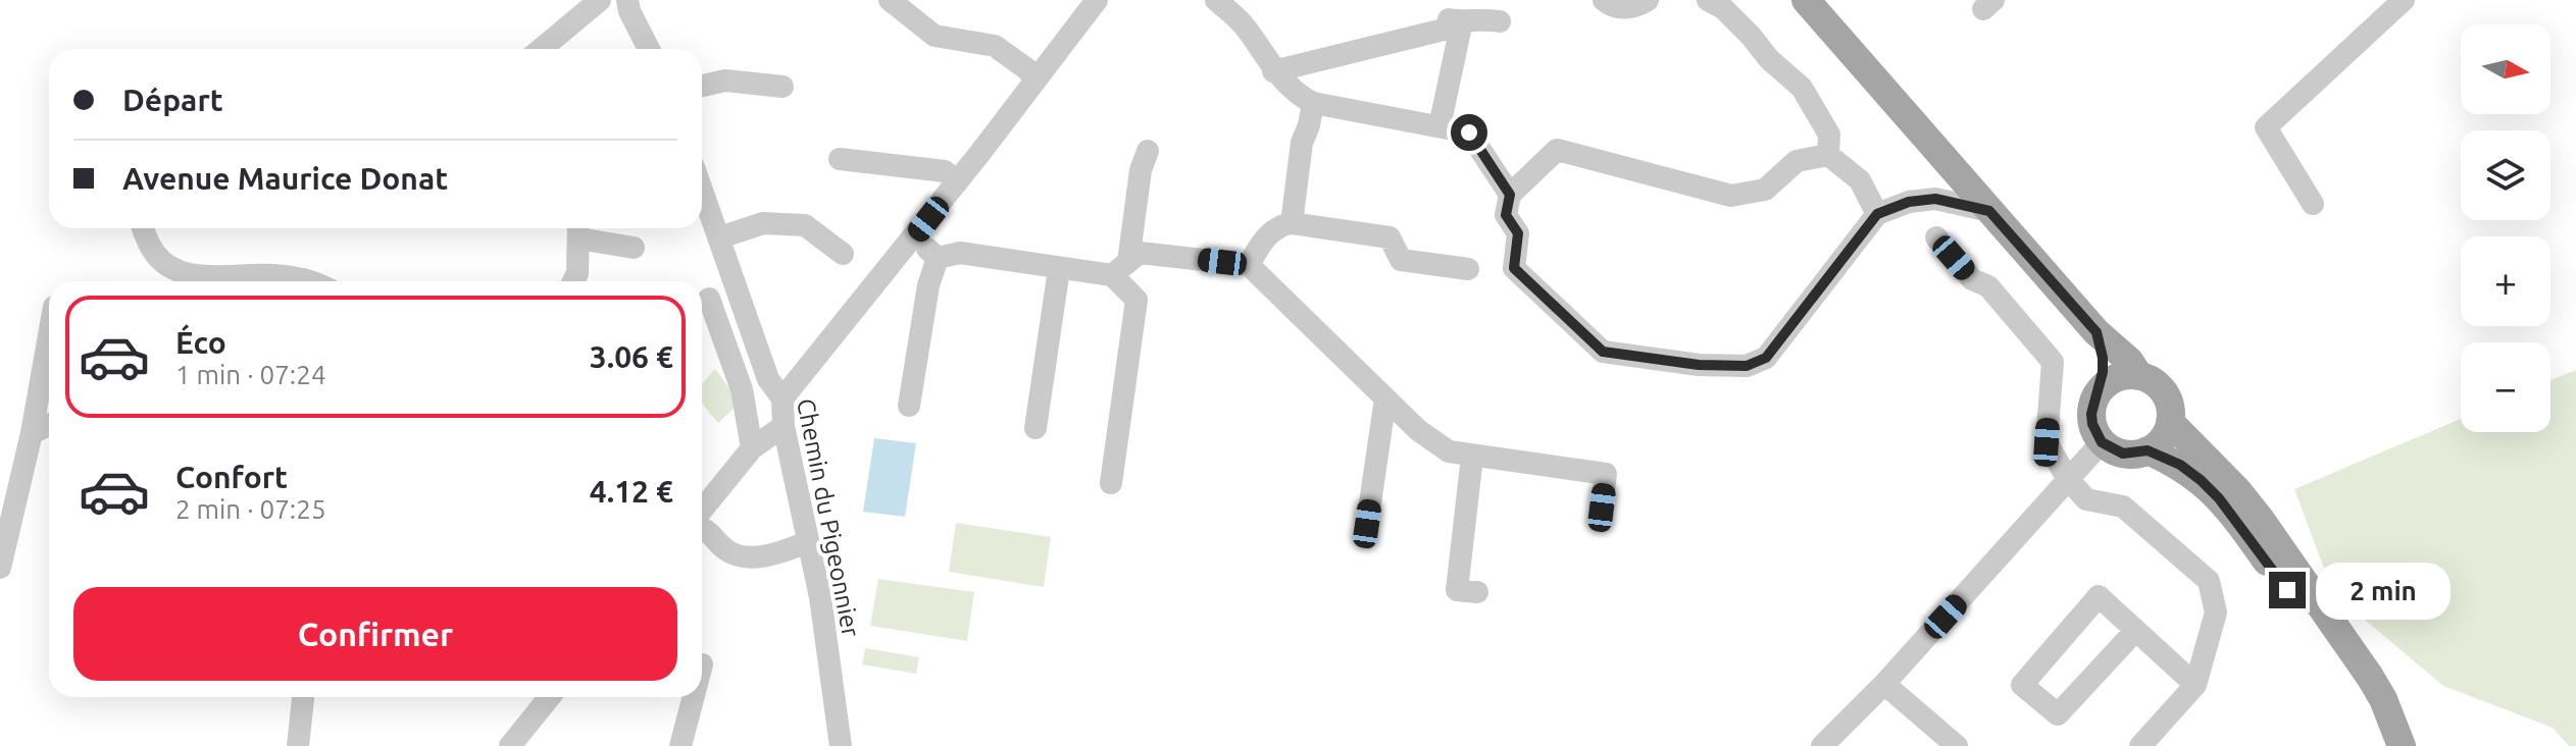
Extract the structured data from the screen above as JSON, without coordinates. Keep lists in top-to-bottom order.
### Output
{
  "streets": {
    "street": ["Chemin du Pigeonnier"]
  },
  "north": "right",
  "page": {
    "map_buttons": ["+", "−"],
    "banner": ["Départ", "Avenue Maurice Donat"],
    "list": [
      {
        "name": "Éco",
        "note": "1 min · 07:24",
        "value": "3.06 €"
      },
      {
        "name": "Confort",
        "note": "2 min · 07:25",
        "value": "4.12 €"
      }
    ],
    "bubble": "2 min",
    "buttons": "Confirmer"
  }
}
